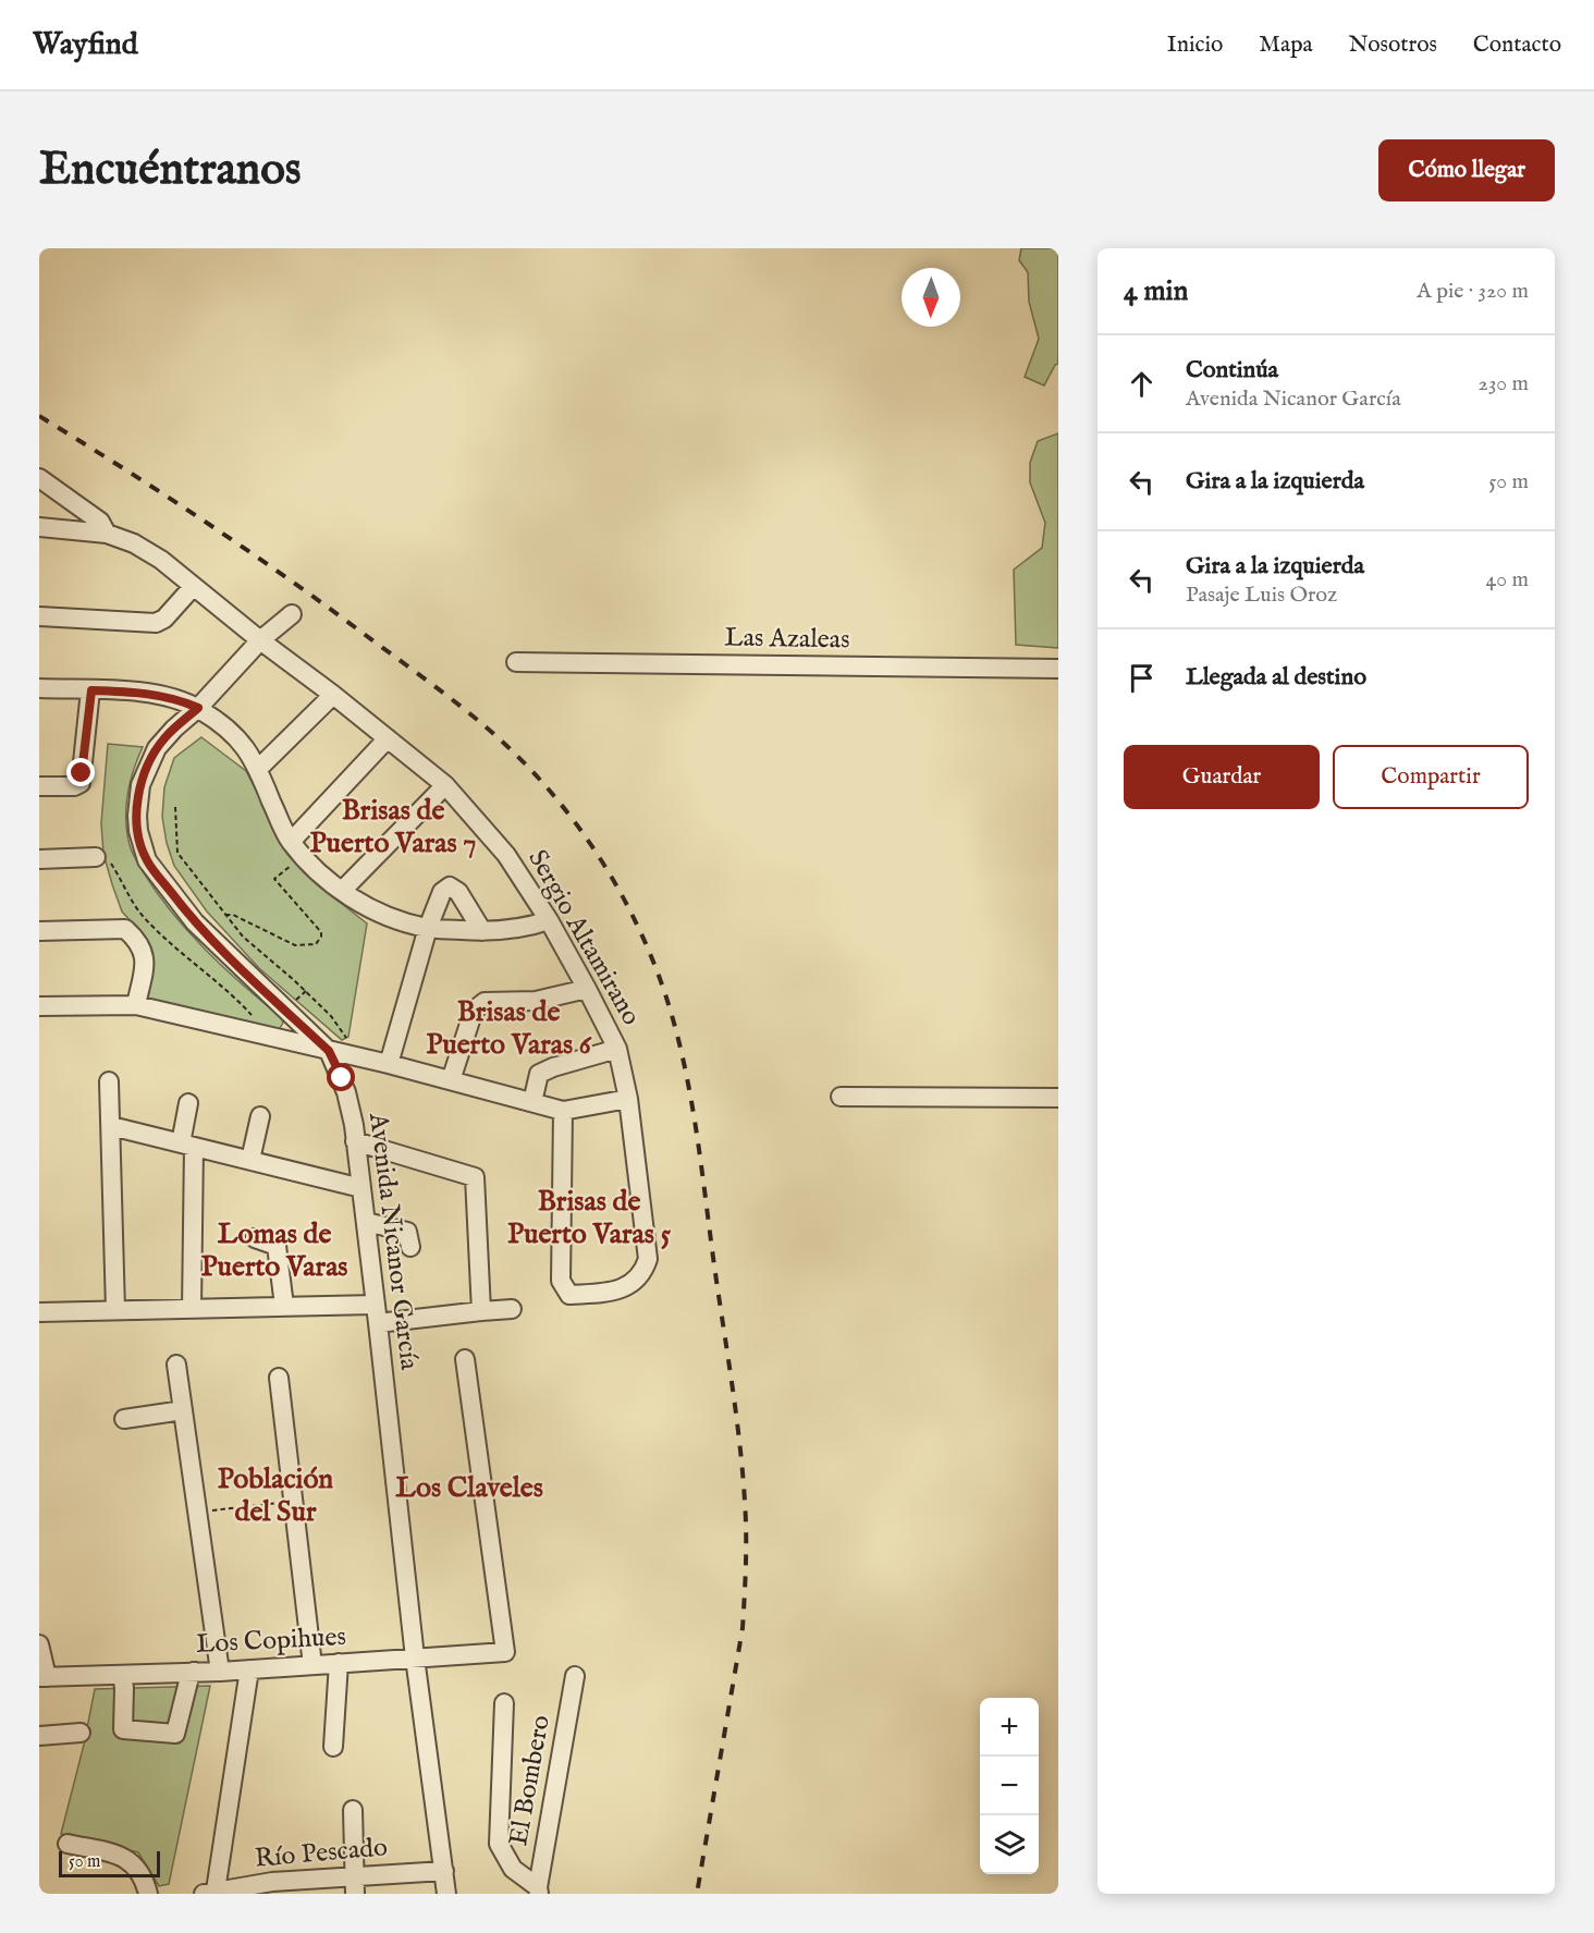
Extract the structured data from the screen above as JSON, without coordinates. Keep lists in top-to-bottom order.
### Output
{
  "streets": {
    "street": [
      "Las Azaleas",
      "Sergio Altamirano",
      "Avenida Nicanor García",
      "Los Copihues",
      "El Bombero",
      "Río Pescado"
    ]
  },
  "crossings": [
    ["Sergio Altamirano", "Avenida Nicanor García"],
    ["Avenida Nicanor García", "Los Copihues"],
    ["Avenida Nicanor García", "Río Pescado"]
  ],
  "districts": [
    "Brisas de Puerto Varas 7",
    "Brisas de Puerto Varas 6",
    "Brisas de Puerto Varas 5",
    "Lomas de Puerto Varas",
    "Población del Sur",
    "Los Claveles"
  ],
  "scale_bar": "50 m",
  "north": "bottom",
  "page": {
    "header": "Wayfind",
    "nav": [
      "Inicio",
      "Mapa",
      "Nosotros",
      "Contacto"
    ],
    "buttons": [
      "Cómo llegar",
      ["Guardar", "Compartir"]
    ],
    "title": "Encuéntranos",
    "heading": ["4 min", "A pie · 320 m"],
    "list": [
      ["Continúa", "Avenida Nicanor García", "230 m"],
      ["Gira a la izquierda", "50 m"],
      ["Gira a la izquierda", "Pasaje Luis Oroz", "40 m"],
      "Llegada al destino"
    ],
    "map_buttons": ["+", "−"],
    "scale": "50 m"
  }
}
